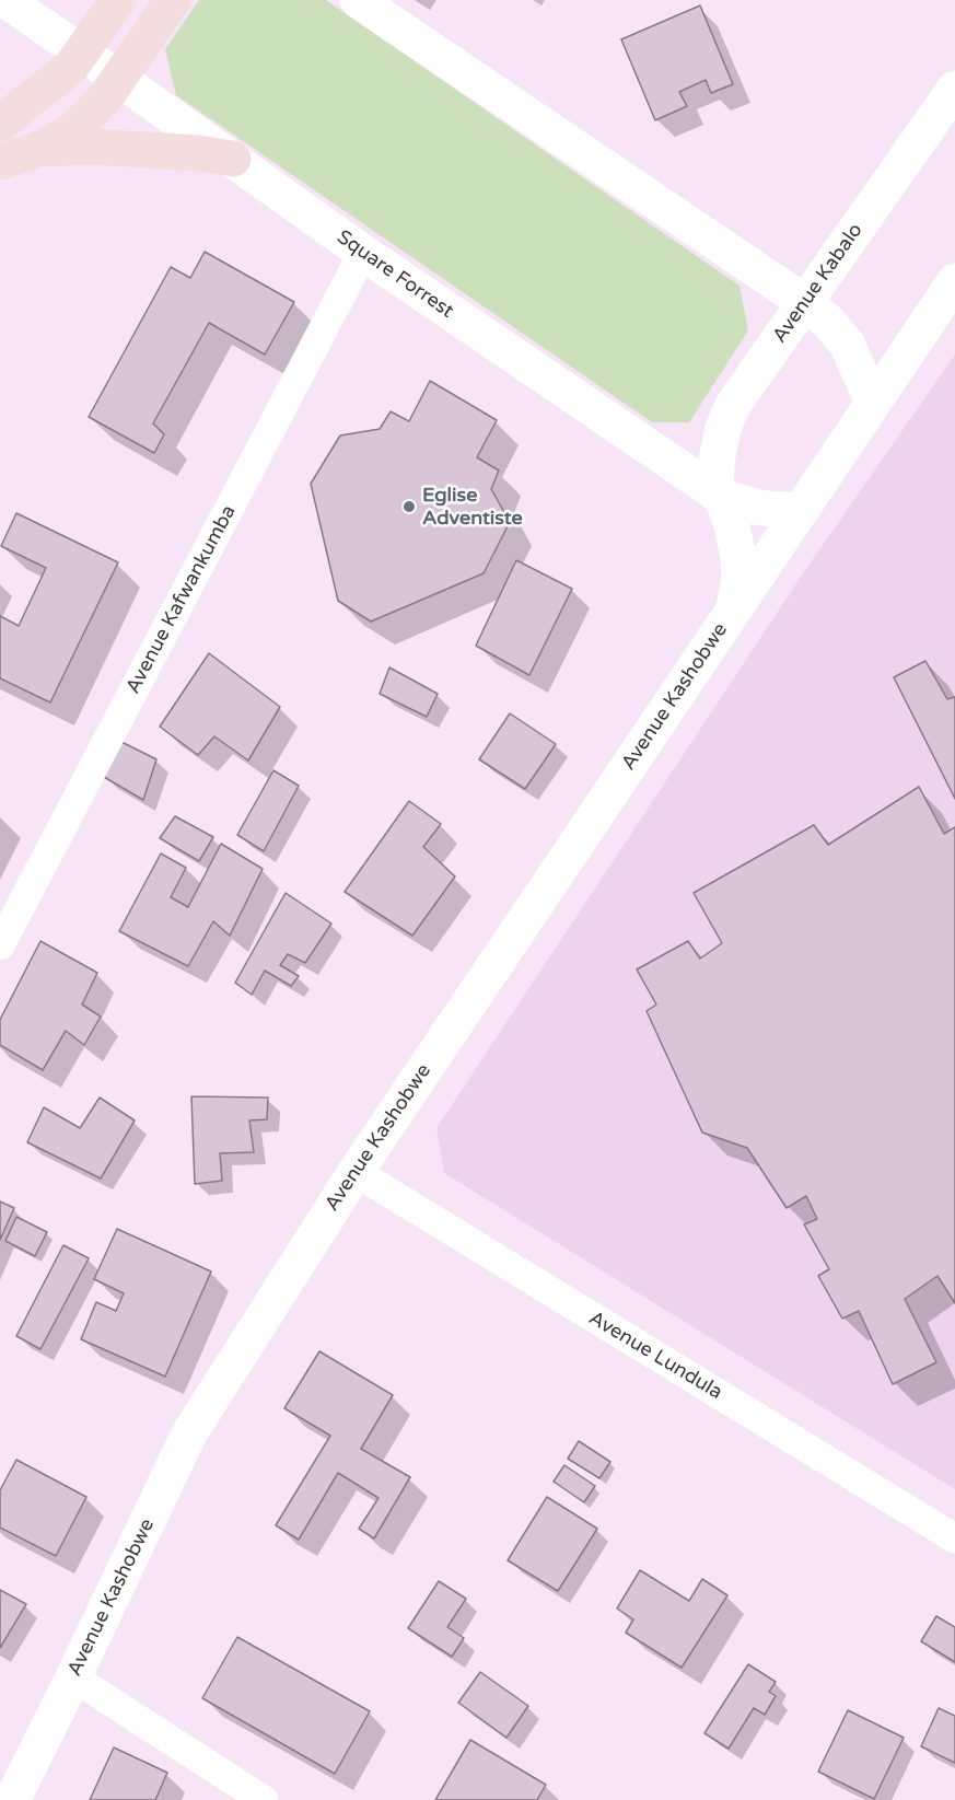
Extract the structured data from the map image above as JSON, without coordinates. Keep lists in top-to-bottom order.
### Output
{
  "streets": {
    "street": [
      "Square Forrest",
      "Avenue Kabalo",
      "Avenue Kafwankumba",
      "Avenue Kashobwe",
      "Avenue Lundula"
    ]
  },
  "crossings": [
    ["Square Forrest", "Avenue Kabalo"],
    ["Square Forrest", "Avenue Kafwankumba"],
    ["Square Forrest", "Avenue Kashobwe"],
    ["Avenue Kashobwe", "Avenue Lundula"]
  ],
  "places": ["Eglise Adventiste"]
}
